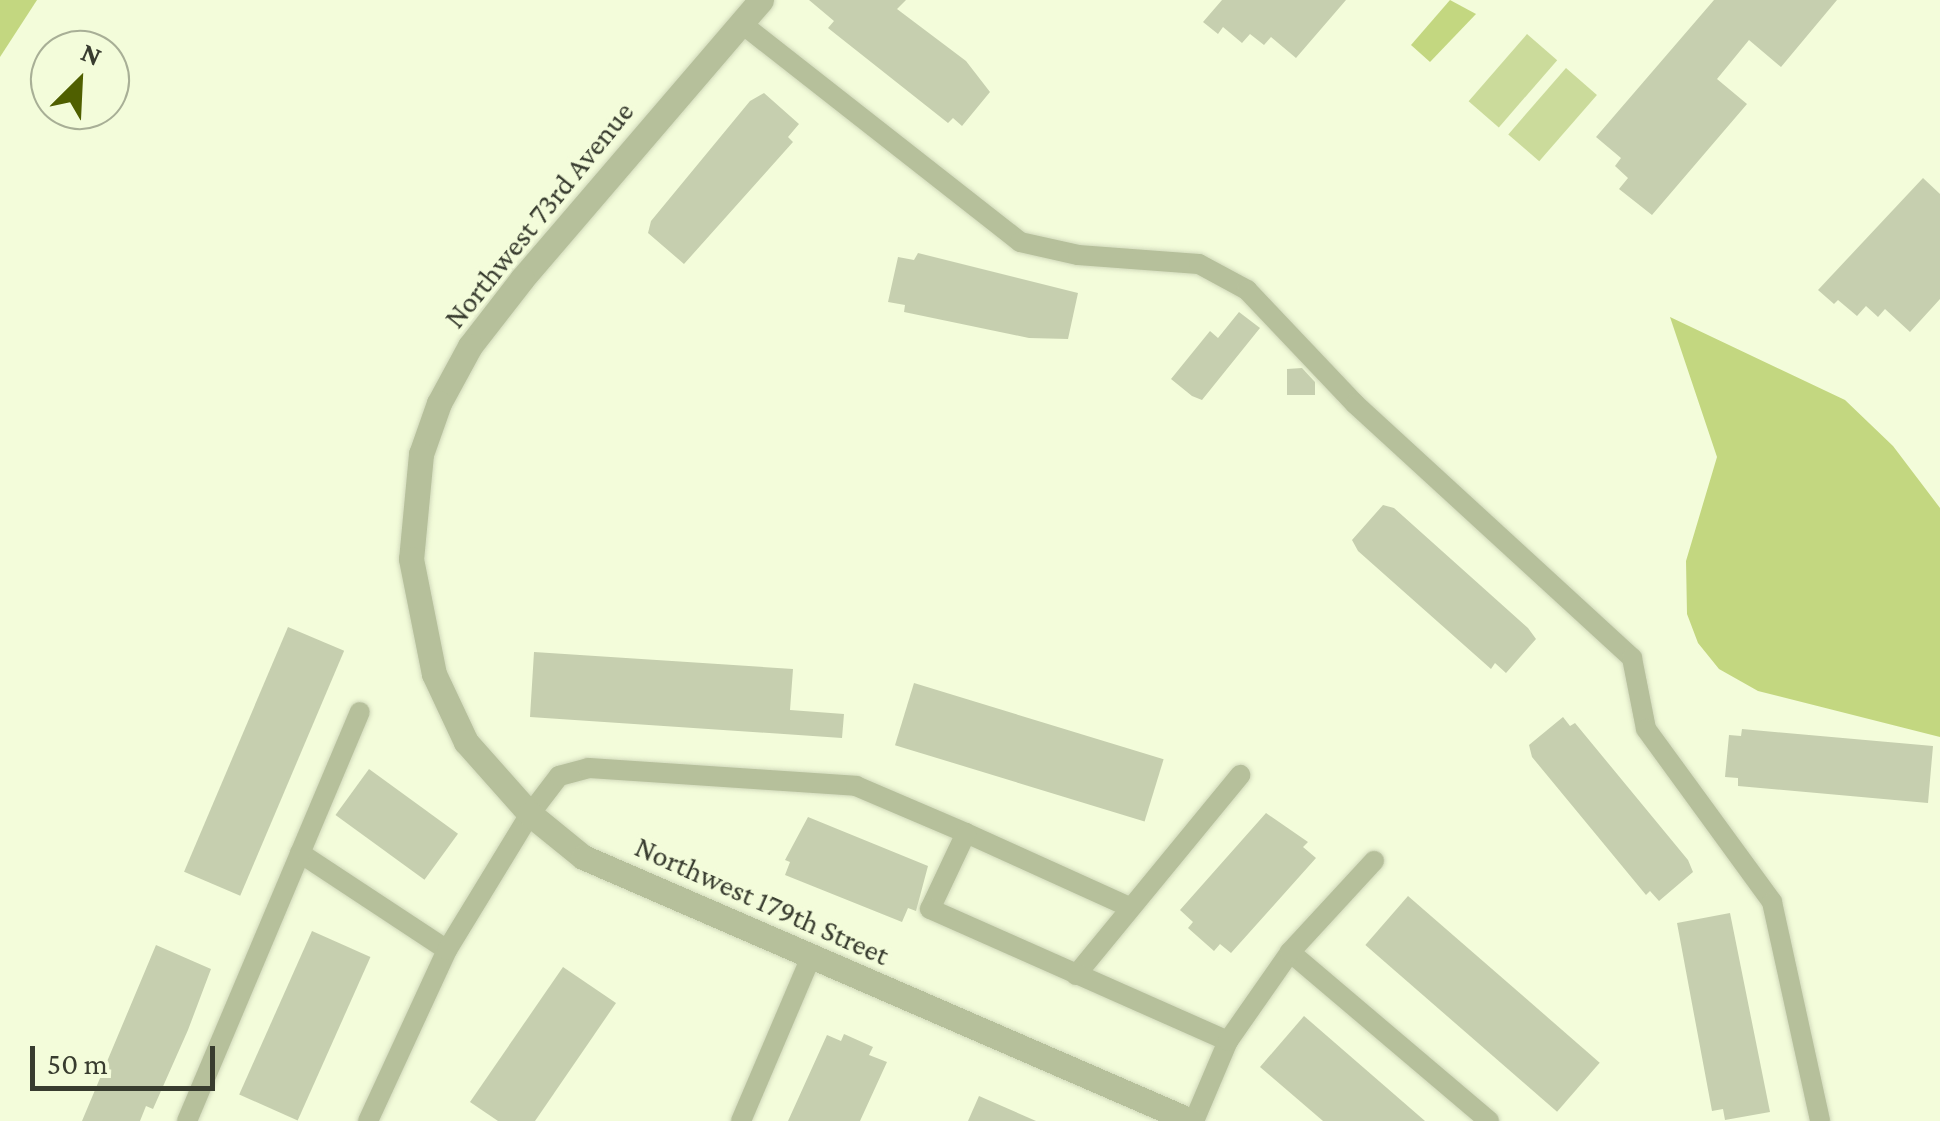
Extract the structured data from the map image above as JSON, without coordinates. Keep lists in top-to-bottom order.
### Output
{
  "streets": {
    "street": ["Northwest 73rd Avenue", "Northwest 179th Street"]
  },
  "crossings": [
    ["Northwest 73rd Avenue", "Northwest 179th Street"]
  ],
  "scale_bar": "50 m",
  "north": "top right"
}
